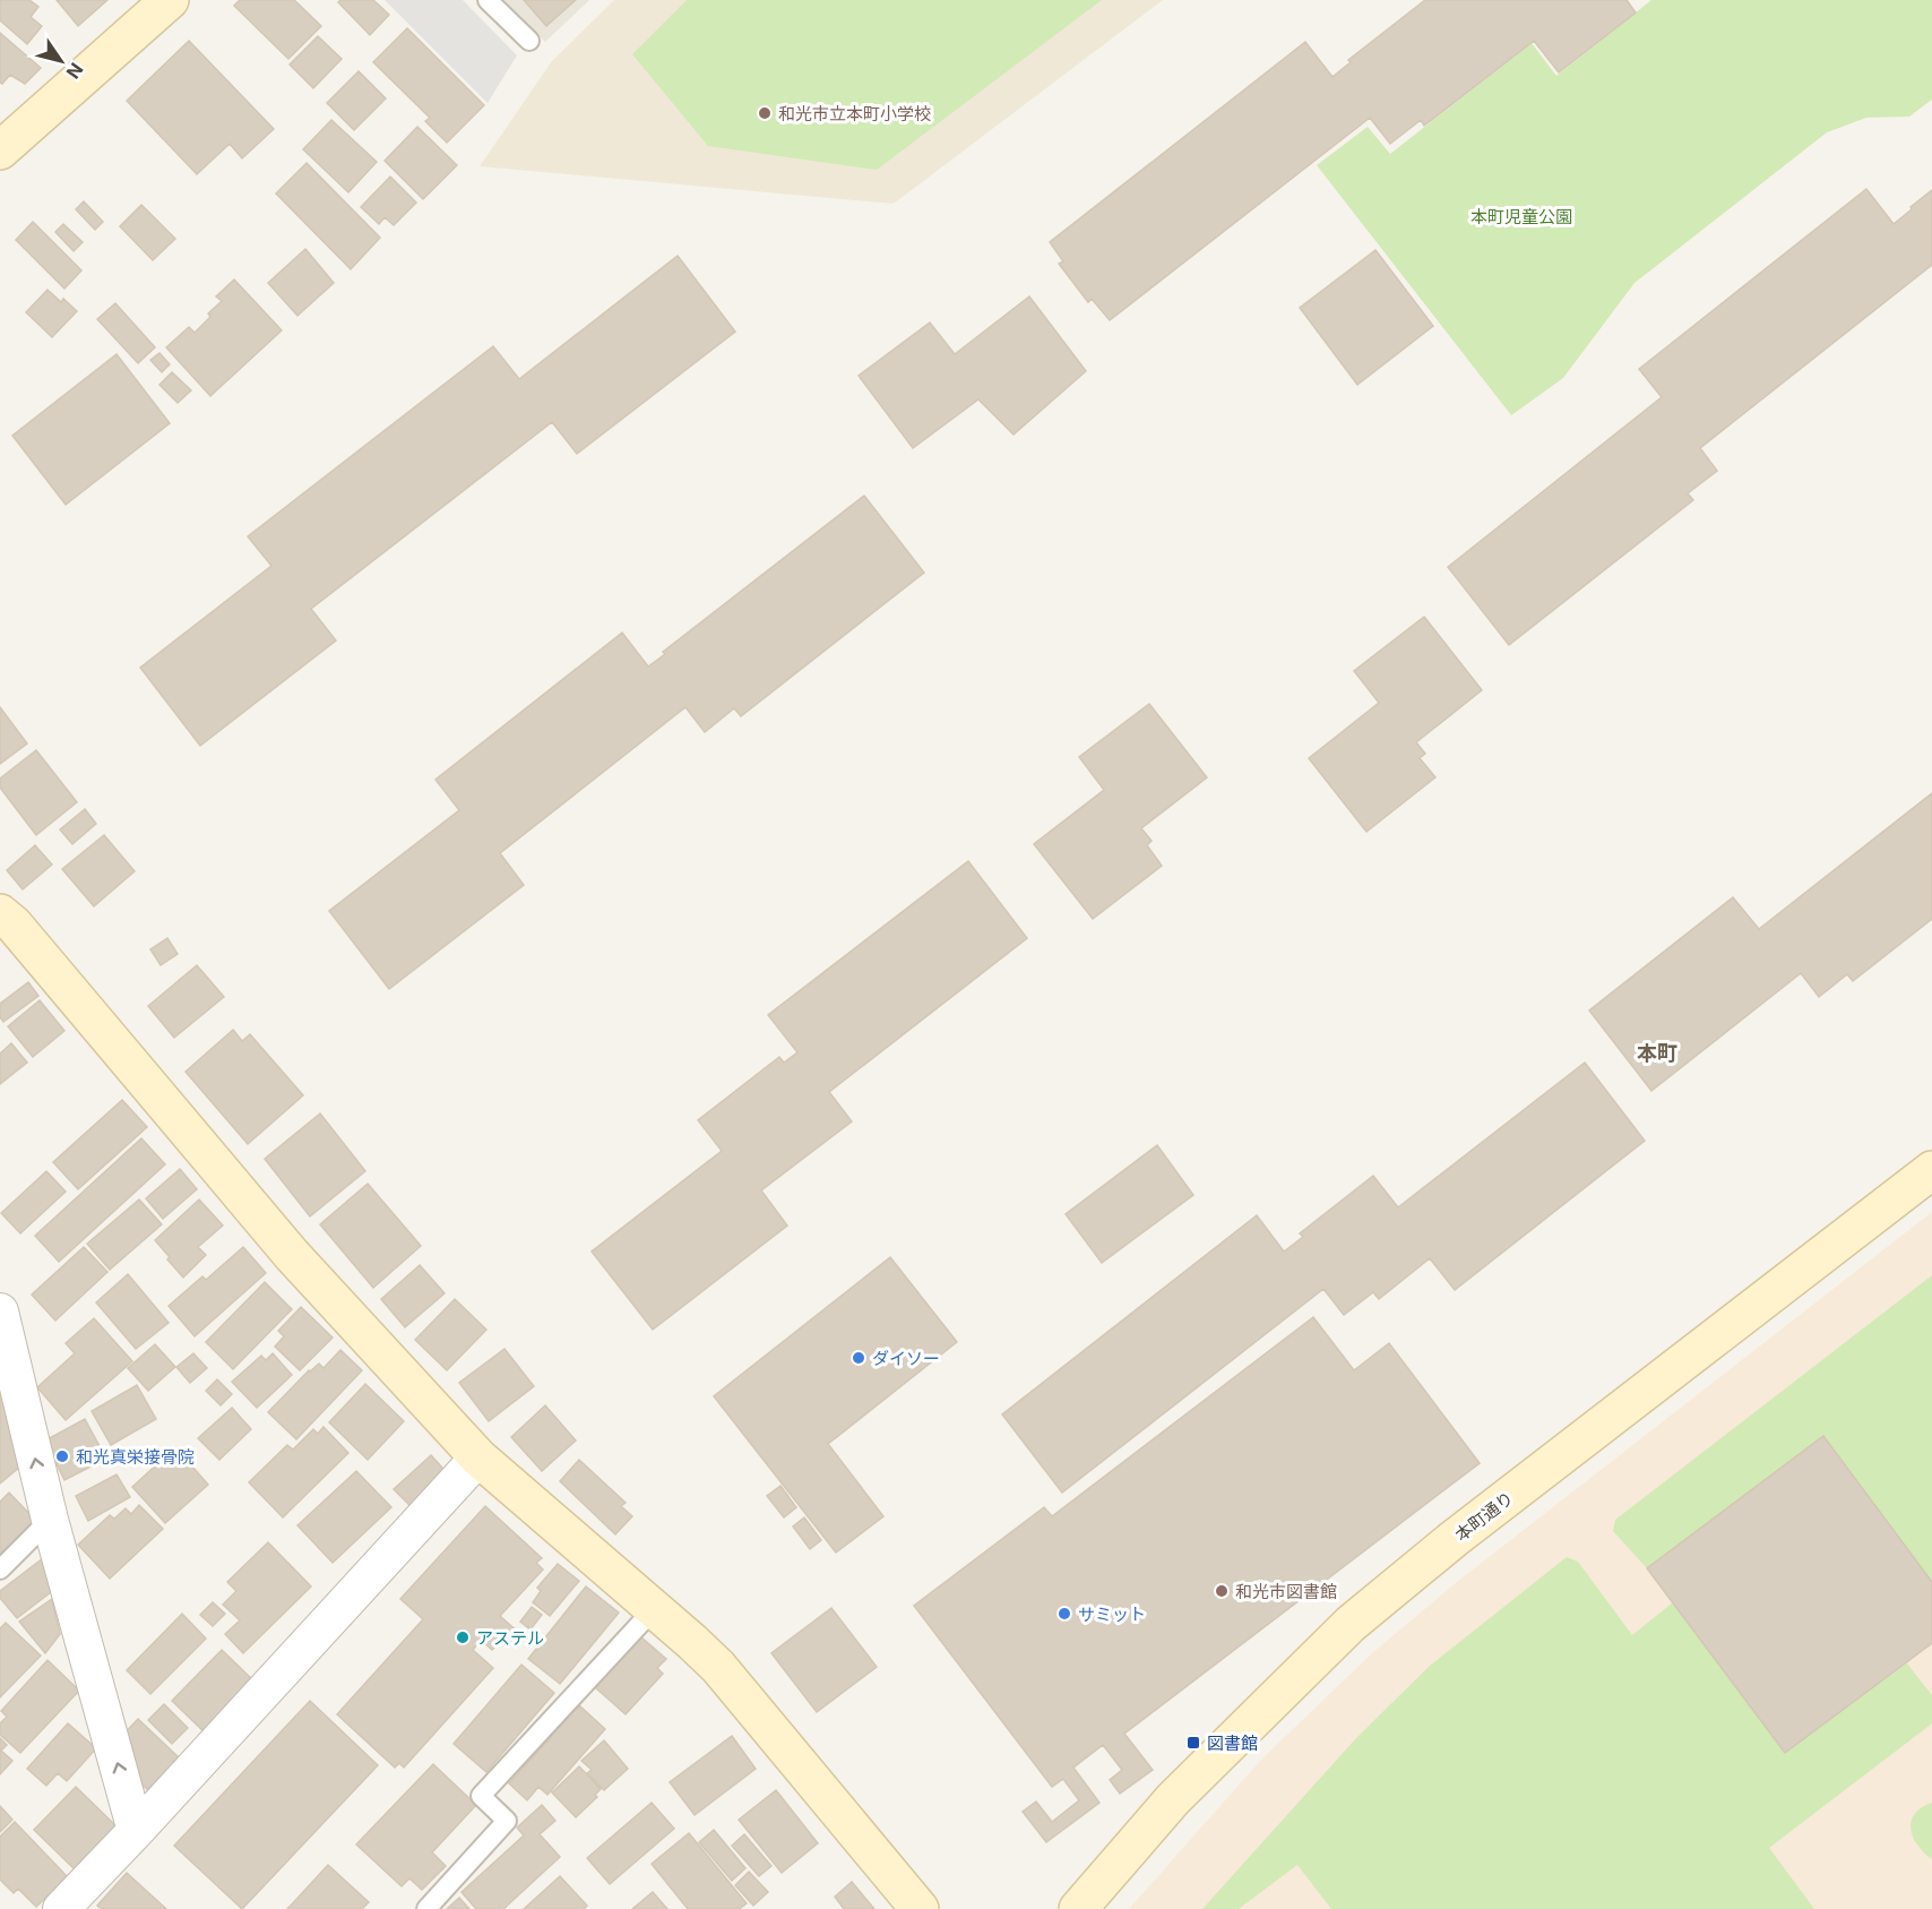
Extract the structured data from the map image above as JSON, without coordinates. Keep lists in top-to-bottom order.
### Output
{
  "streets": {
    "street": ["本町通り"]
  },
  "districts": ["本町"],
  "parks": ["本町児童公園"],
  "places": {
    "other": [
      "和光市立本町小学校",
      "ダイソー",
      "和光真栄接骨院",
      "和光市図書館",
      "サミット",
      "アステル"
    ],
    "transit": ["図書館"]
  },
  "north": "bottom right"
}
